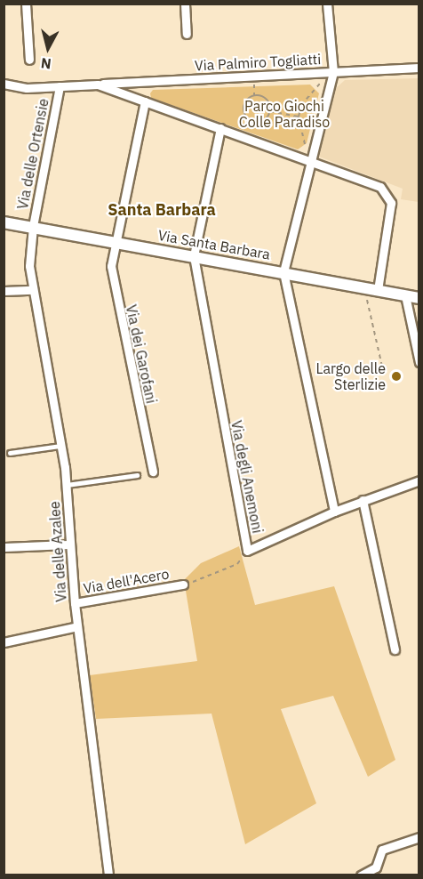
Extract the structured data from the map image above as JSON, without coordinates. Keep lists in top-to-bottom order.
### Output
{
  "streets": {
    "street": [
      "Via Palmiro Togliatti",
      "Via delle Ortensie",
      "Via Santa Barbara",
      "Via dei Garofani",
      "Via degli Anemoni",
      "Via delle Azalee",
      "Via dell'Acero"
    ]
  },
  "crossings": [
    ["Via Palmiro Togliatti", "Via delle Ortensie"],
    ["Via delle Ortensie", "Via Santa Barbara"],
    ["Via delle Ortensie", "Via delle Azalee"],
    ["Via Santa Barbara", "Via dei Garofani"],
    ["Via Santa Barbara", "Via degli Anemoni"],
    ["Via Santa Barbara", "Via delle Azalee"],
    ["Via delle Azalee", "Via dell'Acero"]
  ],
  "districts": ["Santa Barbara"],
  "parks": ["Parco Giochi Colle Paradiso"],
  "places": ["Largo delle Sterlizie"],
  "north": "bottom"
}
